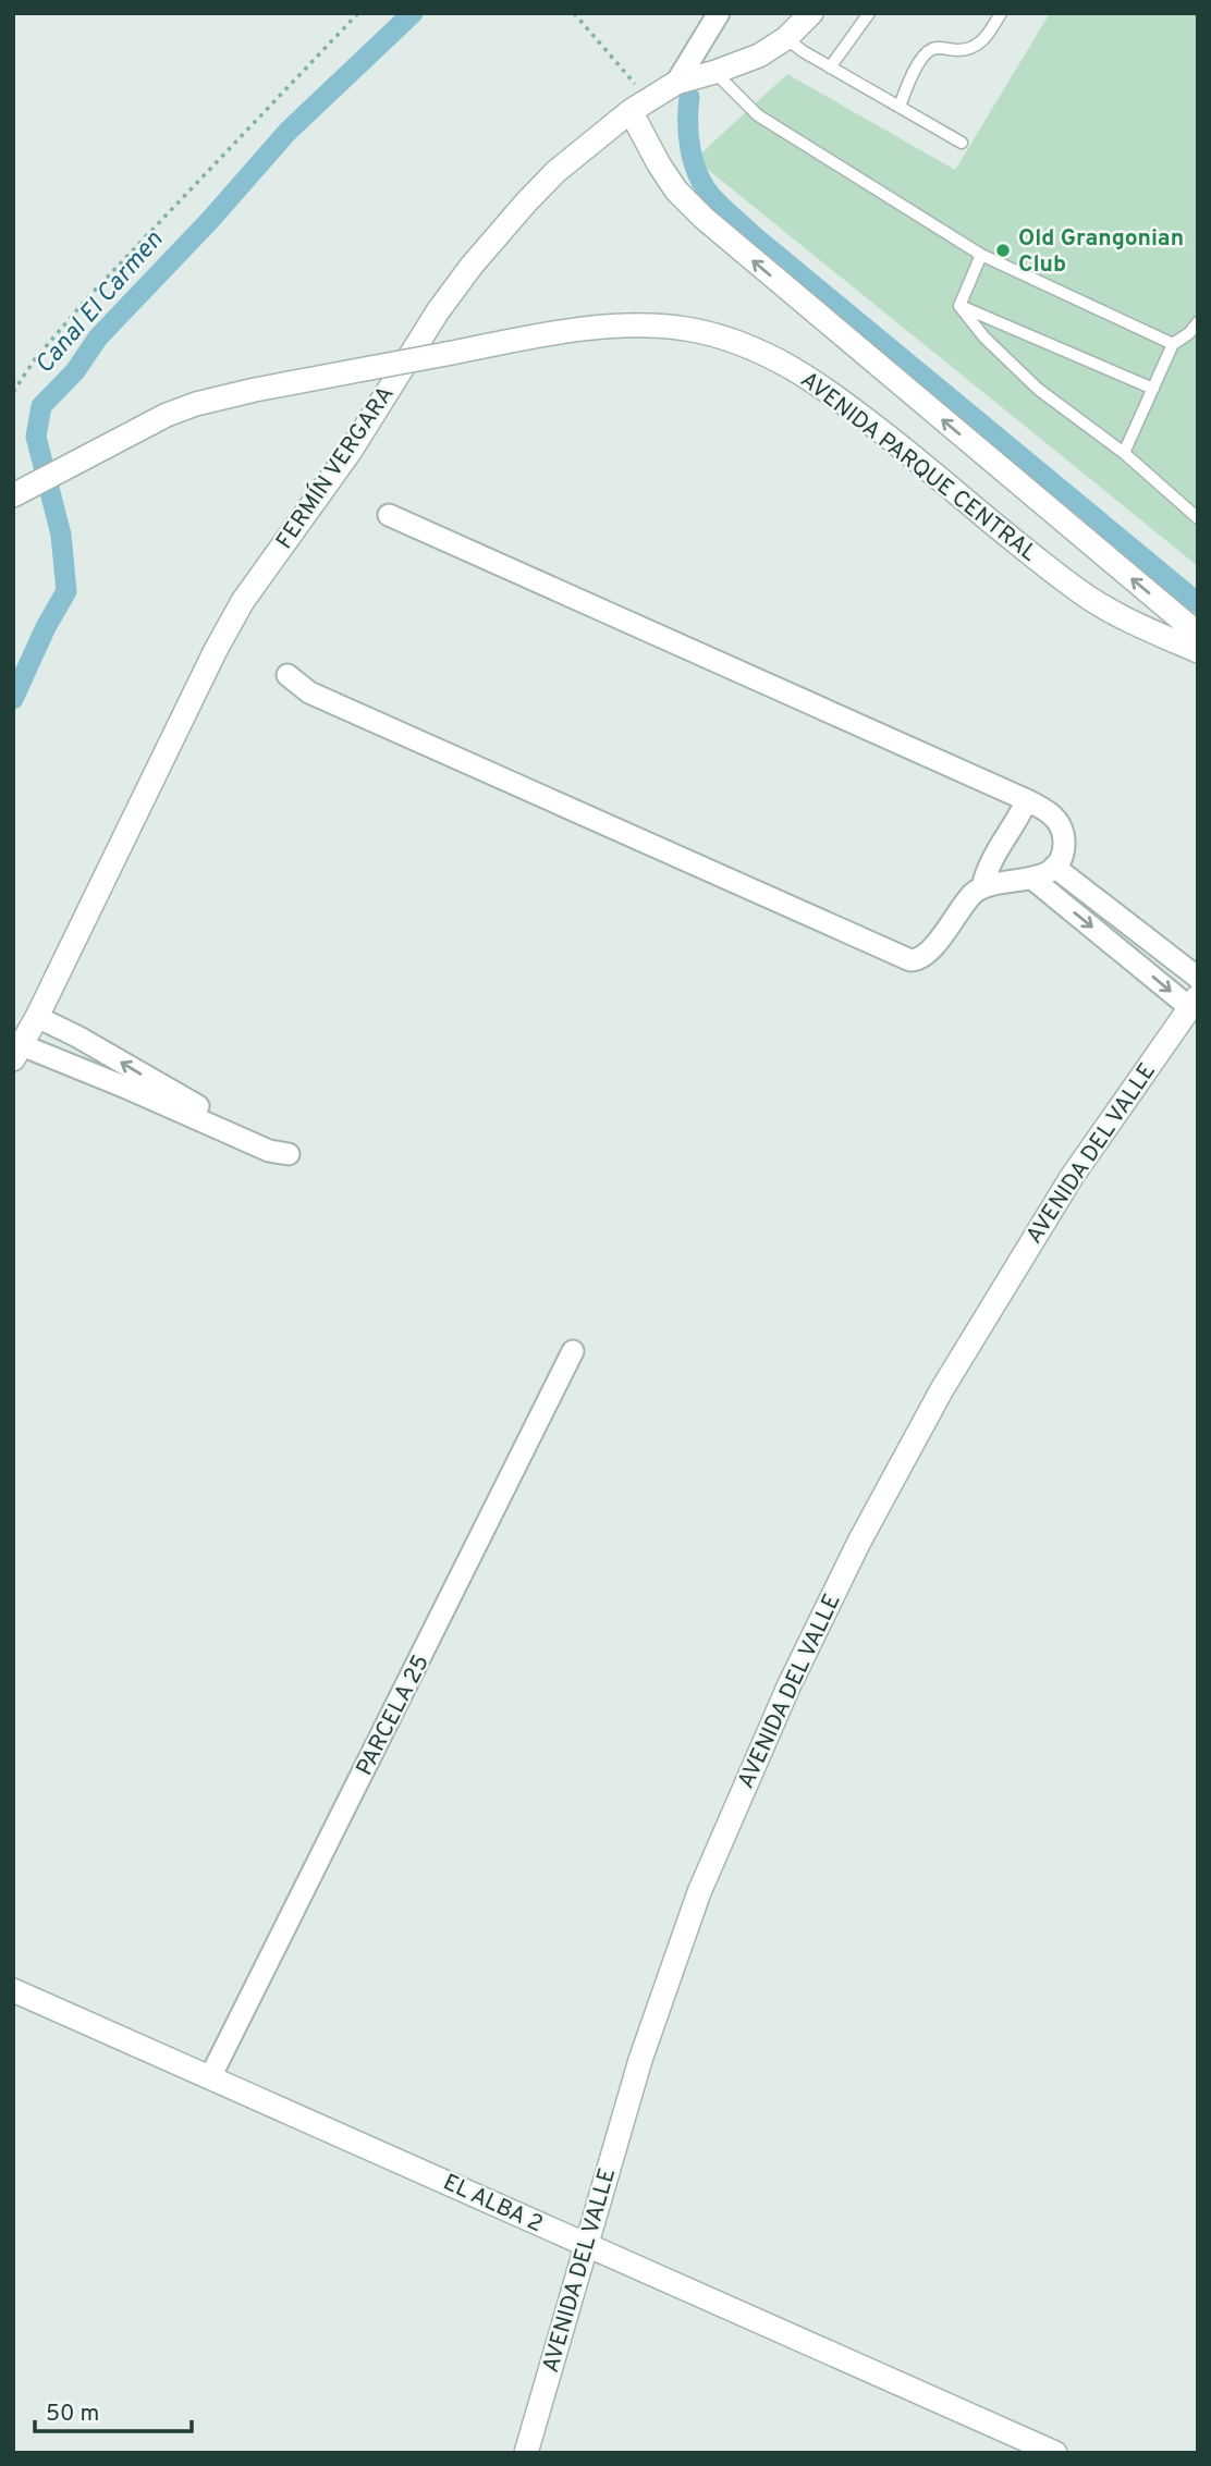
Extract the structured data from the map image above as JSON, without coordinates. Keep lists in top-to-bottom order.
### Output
{
  "streets": {
    "street": [
      "AVENIDA PARQUE CENTRAL",
      "FERMÍN VERGARA",
      "AVENIDA DEL VALLE",
      "PARCELA 25",
      "EL ALBA 2"
    ]
  },
  "crossings": [
    ["AVENIDA DEL VALLE", "EL ALBA 2"],
    ["PARCELA 25", "EL ALBA 2"]
  ],
  "water": ["Canal El Carmen"],
  "places": ["Old Grangonian Club"],
  "scale_bar": "50 m"
}
